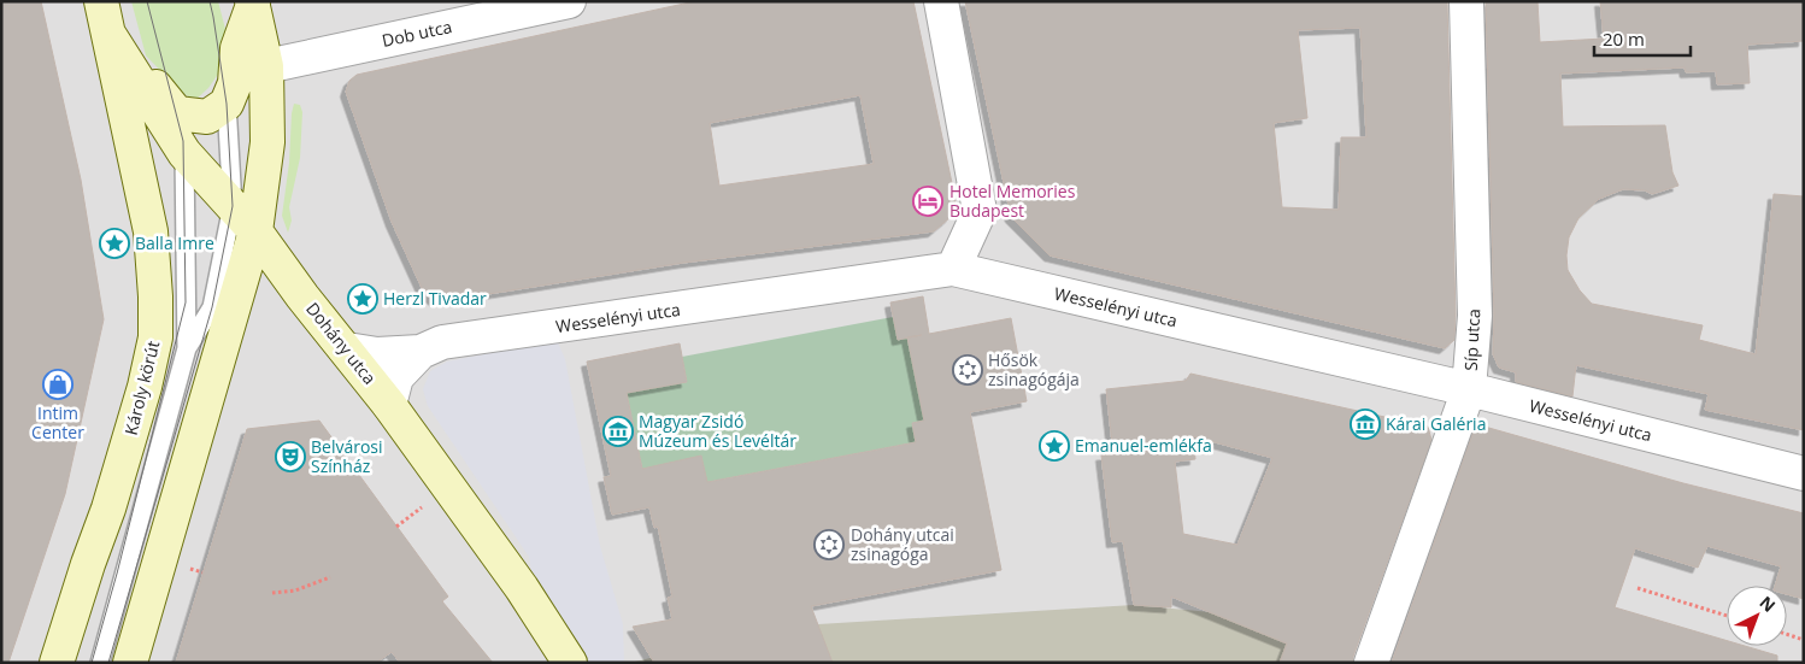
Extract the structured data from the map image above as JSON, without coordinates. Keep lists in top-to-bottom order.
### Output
{
  "streets": {
    "main road": ["Dohány utca", "Károly körút"],
    "street": ["Dob utca", "Wesselényi utca", "Síp utca"]
  },
  "crossings": [
    ["Wesselényi utca", "Síp utca"],
    ["Wesselényi utca", "Dohány utca"],
    ["Dohány utca", "Károly körút"]
  ],
  "places": {
    "hotel": ["Hotel Memories Budapest"],
    "place": ["Balla Imre", "Herzl Tivadar", "Emanuel-emlékfa"],
    "synagogue": ["Hősök zsinagógája", "Dohány utcai zsinagóga"],
    "shop": ["Intim Center"],
    "museum": ["Kárai Galéria", "Magyar Zsidó Múzeum és Levéltár"],
    "theatre": ["Belvárosi Színház"]
  },
  "scale_bar": "20 m",
  "north": "top right"
}
